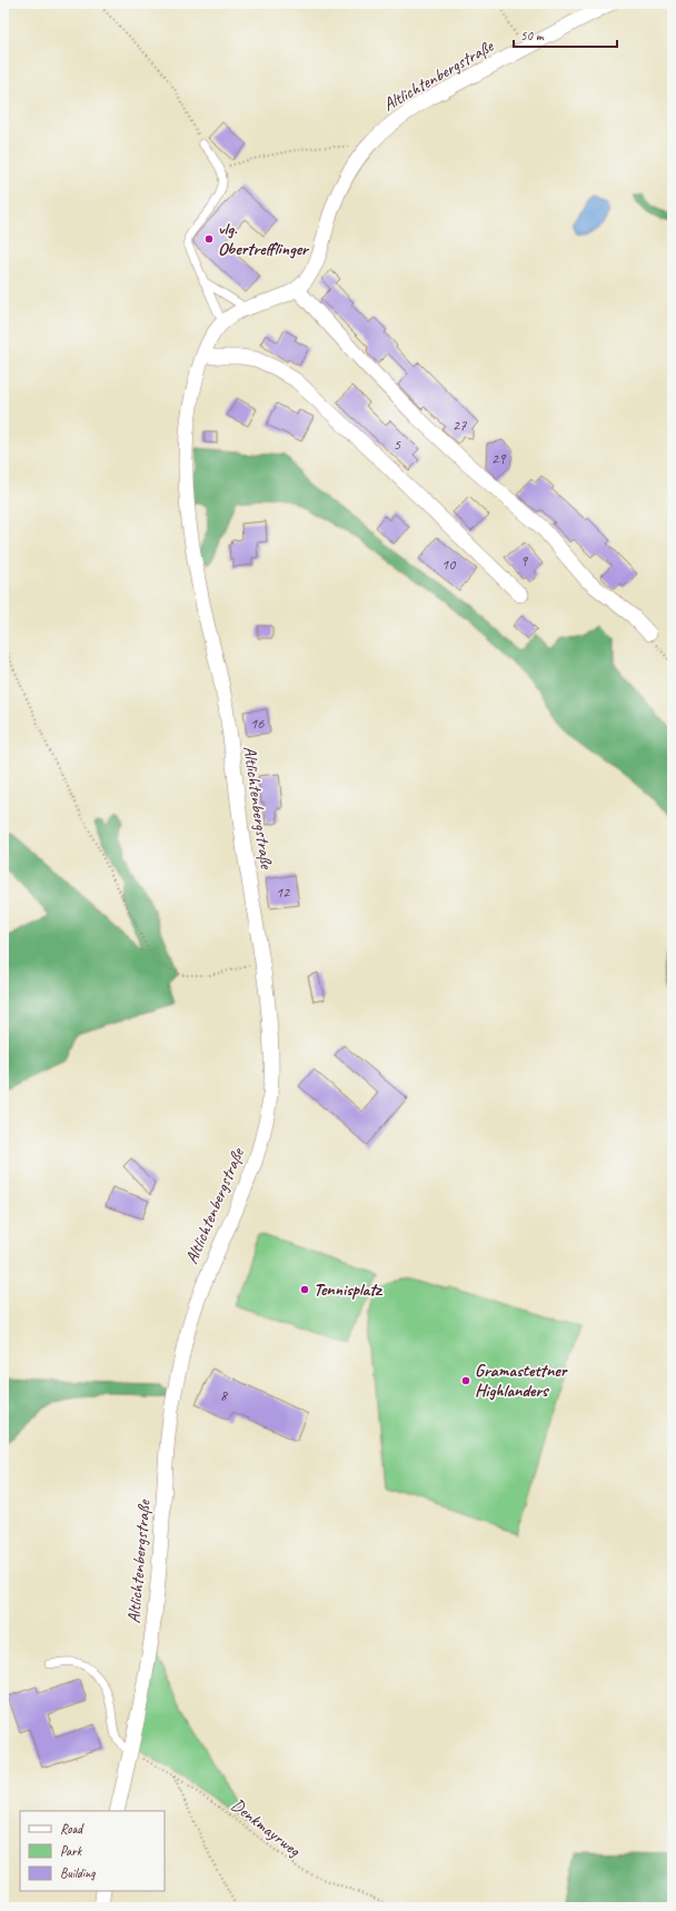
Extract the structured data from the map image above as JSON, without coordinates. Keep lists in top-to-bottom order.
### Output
{
  "streets": {
    "street": ["Altlichtenbergstraße"],
    "path": ["Denkmayrweg"]
  },
  "crossings": [
    ["Altlichtenbergstraße", "Denkmayrweg"]
  ],
  "places": ["vlg. Obertrefflinger", "Tennisplatz", "Gramastettner Highlanders"],
  "house_numbers": [
    "27",
    "5",
    "29",
    "9",
    "10",
    "16",
    "12",
    "8"
  ],
  "legend": ["Road", "Park", "Building"],
  "scale_bar": "50 m"
}
